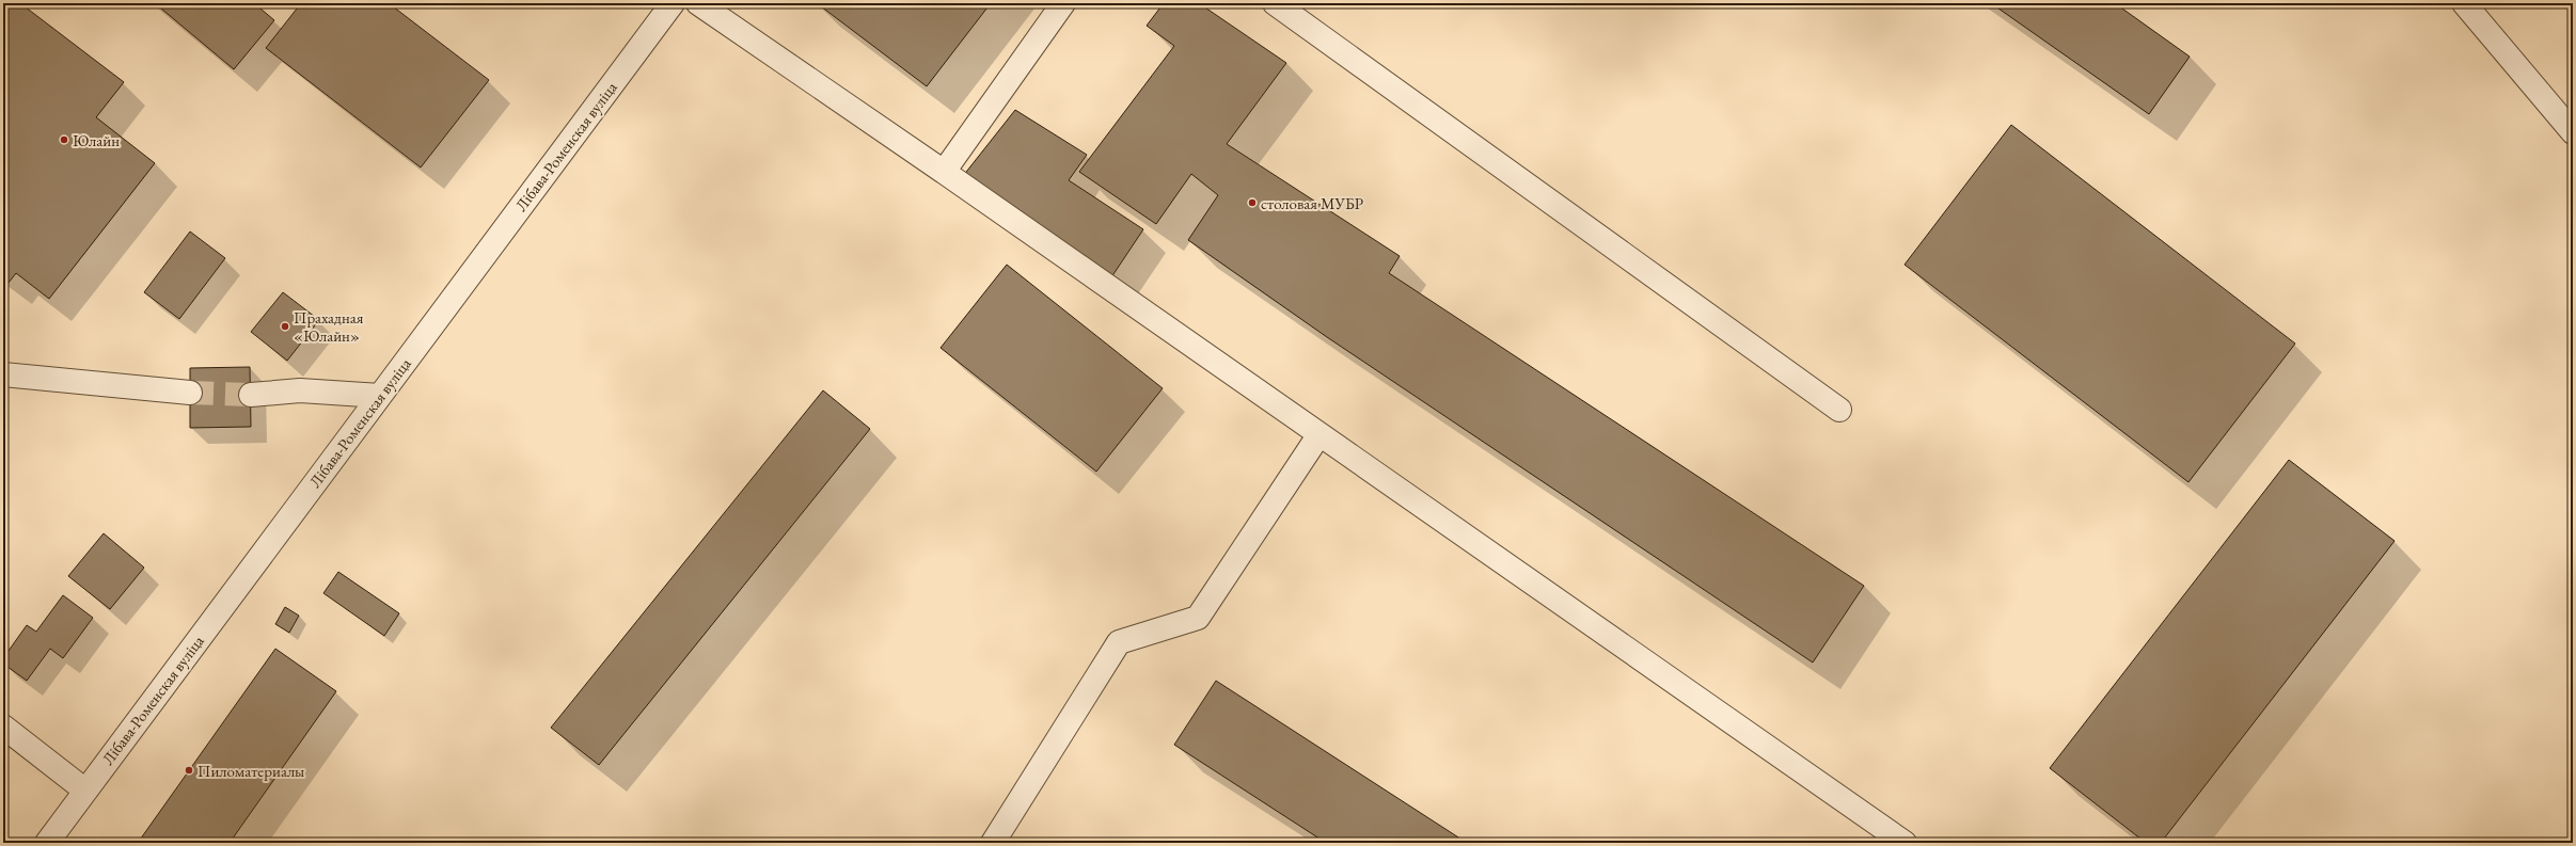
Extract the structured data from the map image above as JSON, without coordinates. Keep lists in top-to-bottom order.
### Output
{
  "streets": {
    "street": ["Лібава-Роменская вуліца"]
  },
  "places": [
    "Юлайн",
    "столовая МУБР",
    "Прахадная «Юлайн»",
    "Пиломатериалы"
  ]
}
